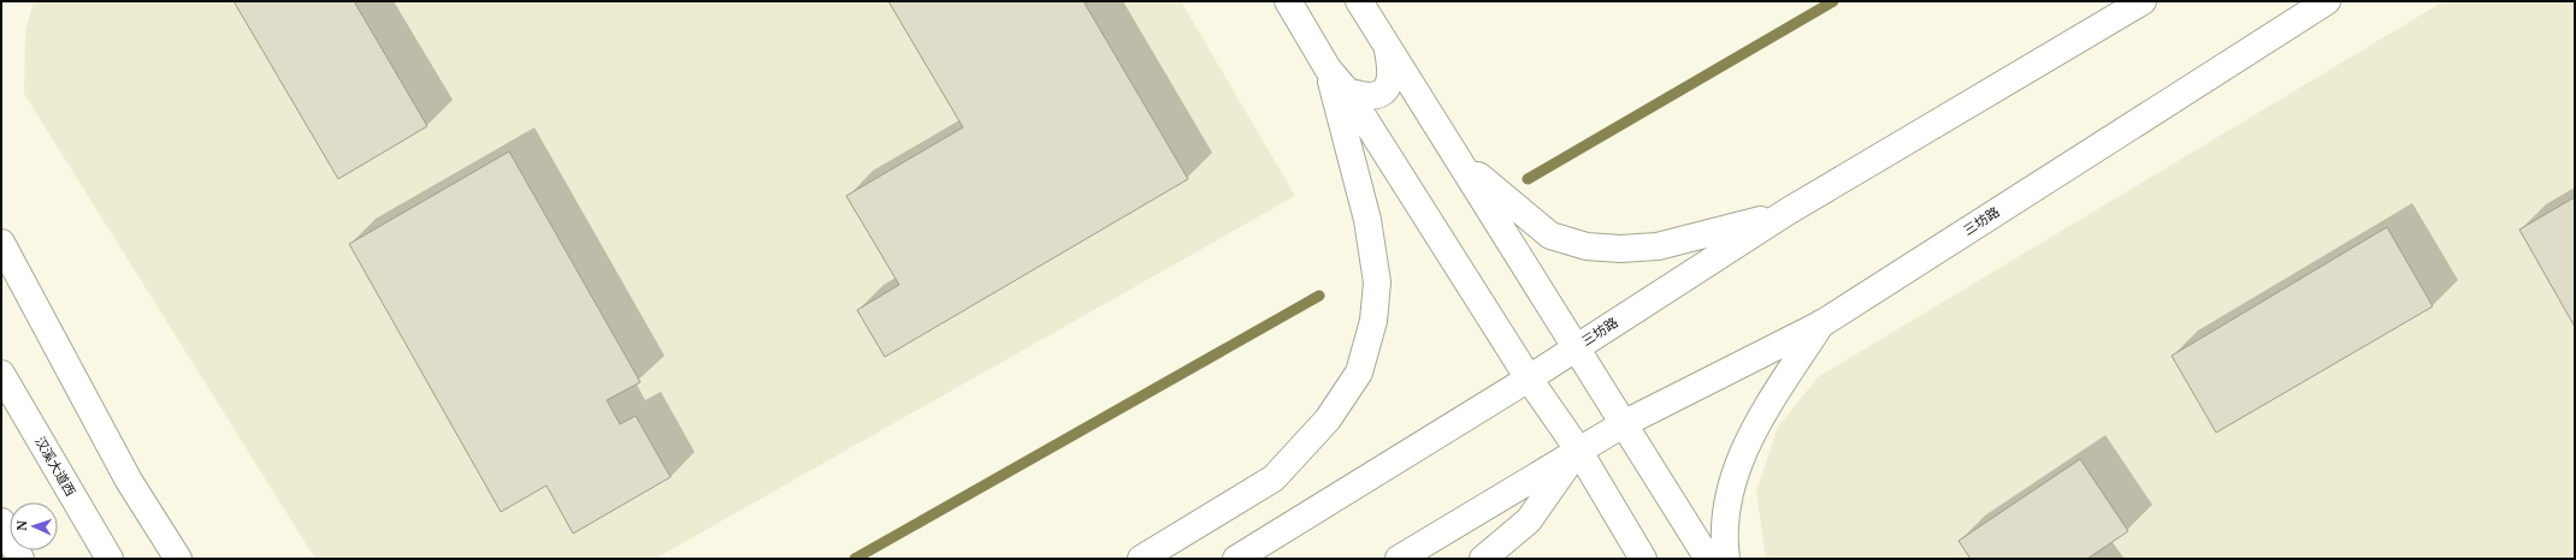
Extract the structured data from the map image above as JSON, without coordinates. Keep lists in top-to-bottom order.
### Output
{
  "streets": {
    "main road": ["三坊路", "汉溪大道西"]
  },
  "north": "left"
}
